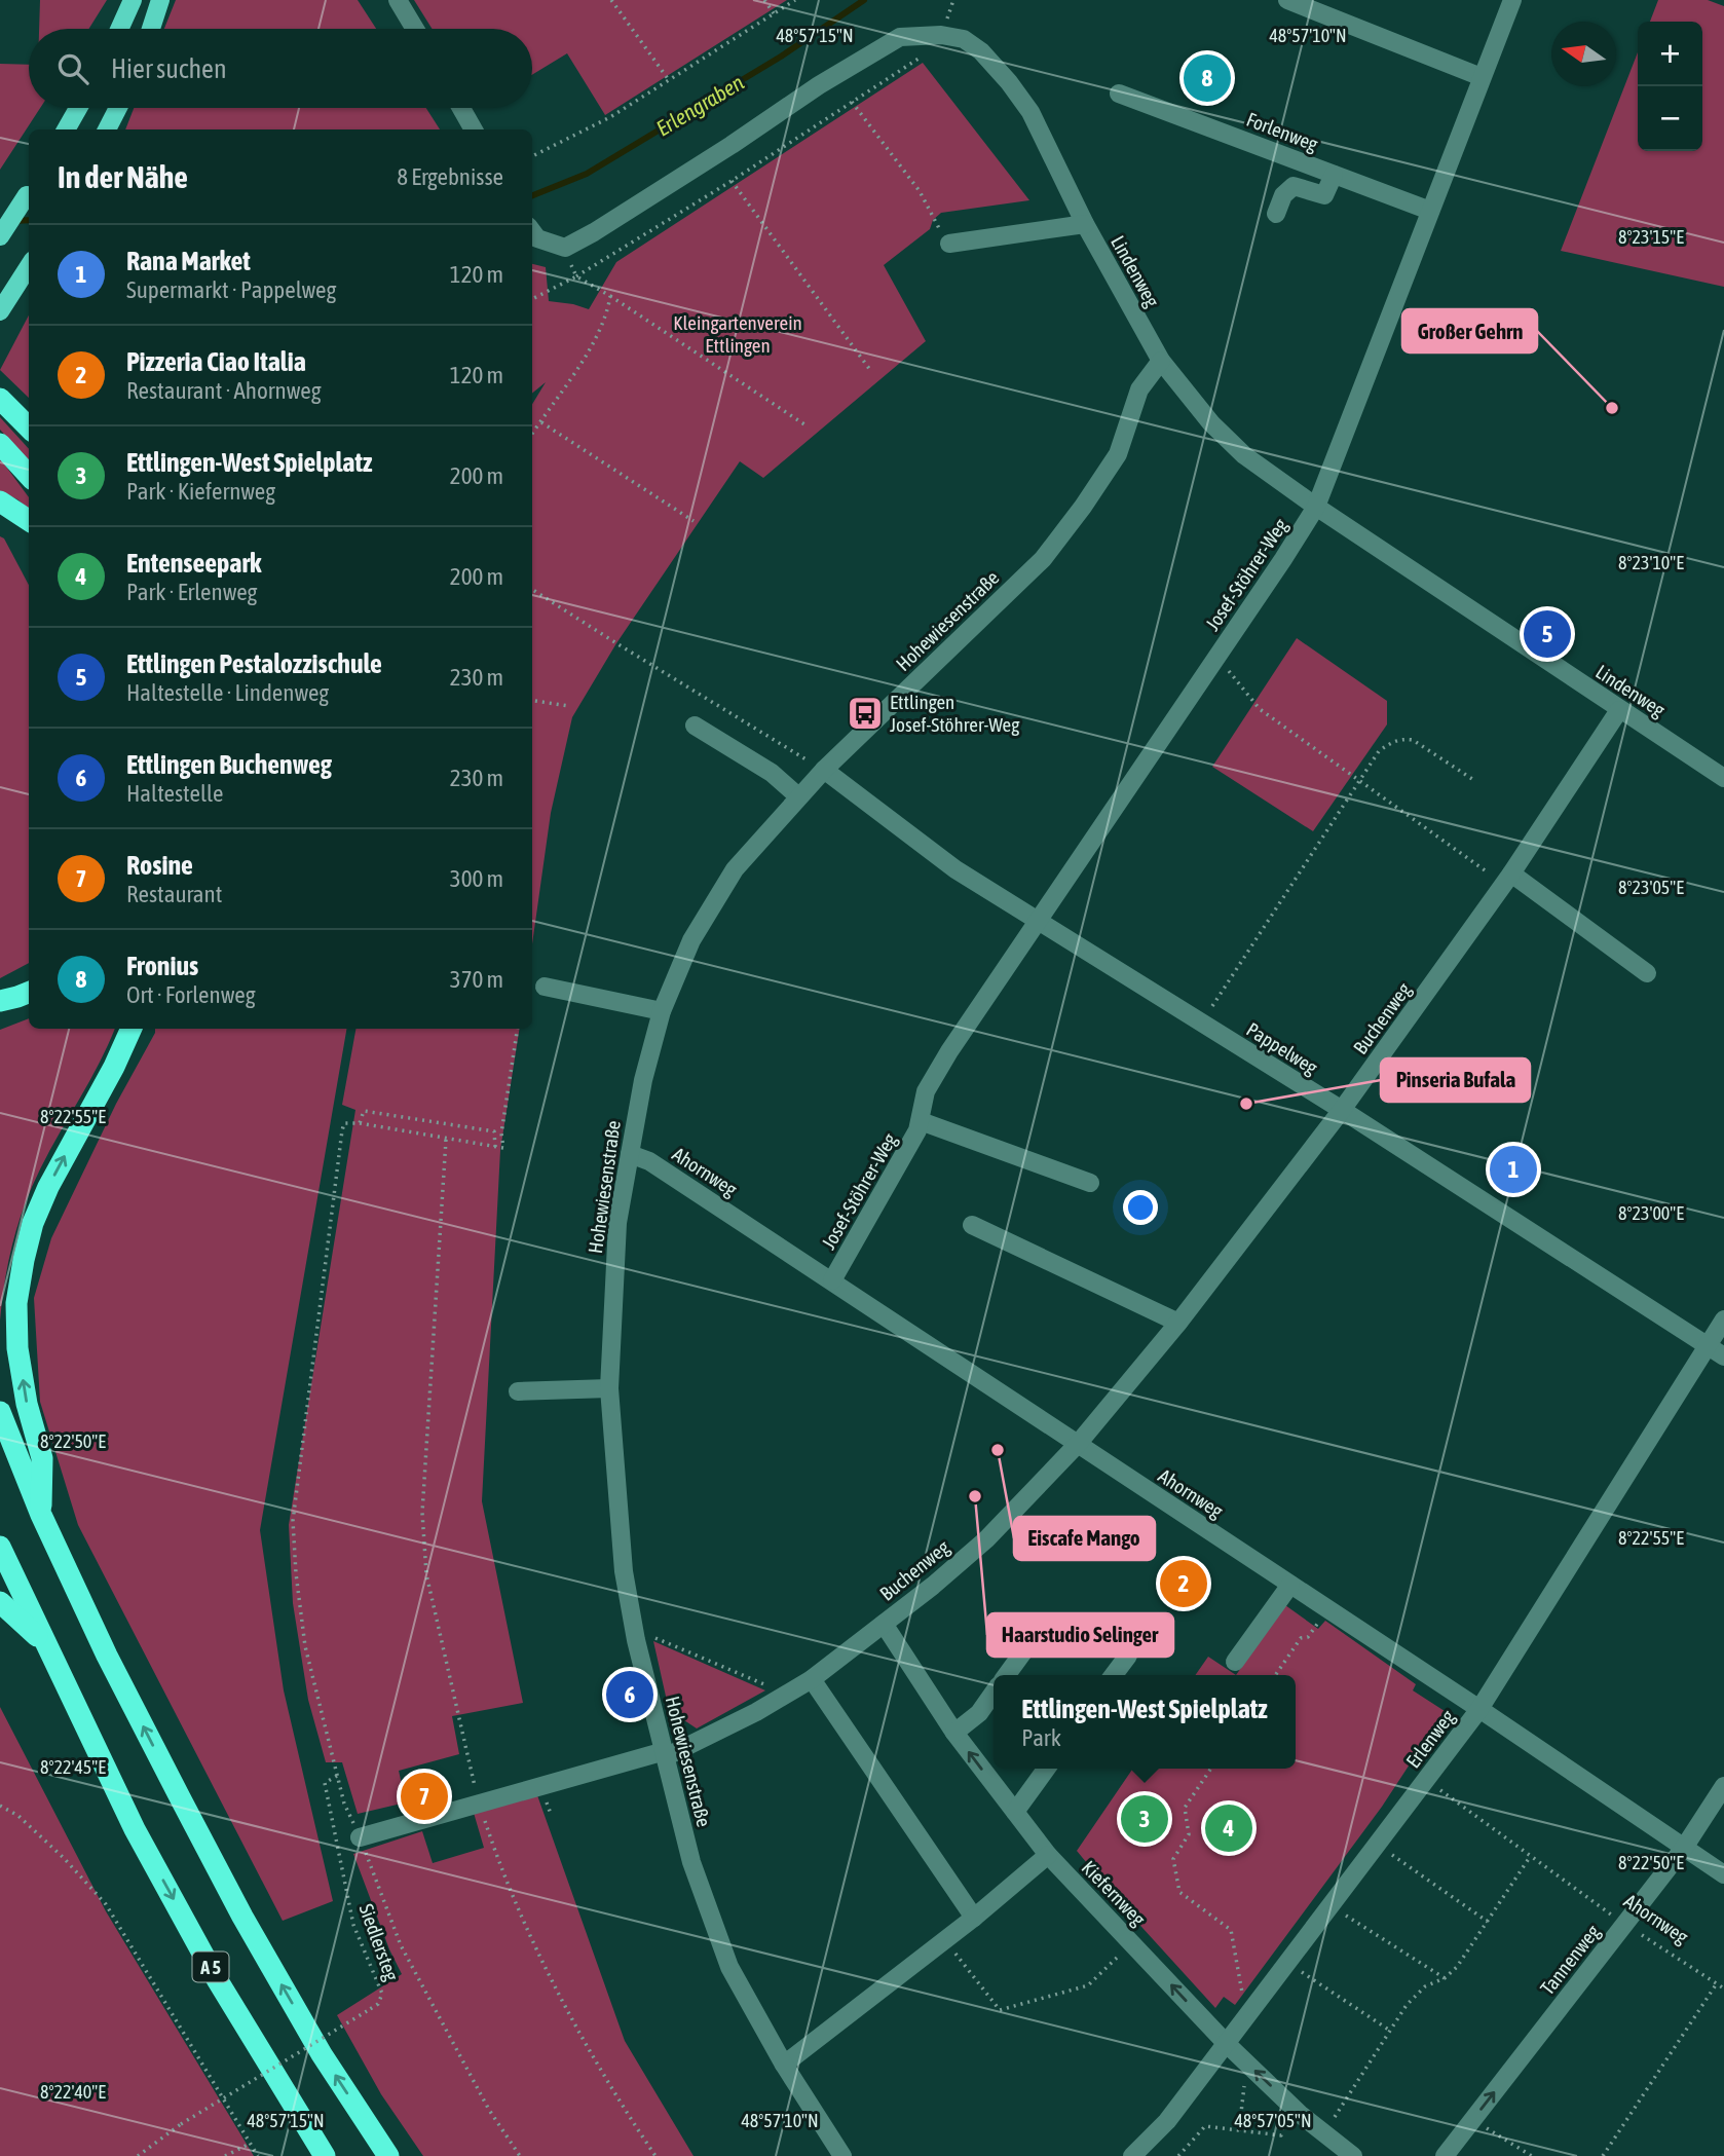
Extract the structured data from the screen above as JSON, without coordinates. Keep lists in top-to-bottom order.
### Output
{
  "streets": {
    "highway": ["A 5"],
    "street": [
      "Forlenweg",
      "Lindenweg",
      "Josef-Stöhrer-Weg",
      "Hohewiesenstraße",
      "Buchenweg",
      "Pappelweg",
      "Ahornweg",
      "Erlenweg",
      "Kiefernweg",
      "Tannenweg"
    ],
    "path": ["Siedlersteg"]
  },
  "crossings": [
    ["Forlenweg", "Josef-Stöhrer-Weg"],
    ["Lindenweg", "Josef-Stöhrer-Weg"],
    ["Lindenweg", "Hohewiesenstraße"],
    ["Lindenweg", "Buchenweg"],
    ["Josef-Stöhrer-Weg", "Pappelweg"],
    ["Josef-Stöhrer-Weg", "Ahornweg"],
    ["Hohewiesenstraße", "Buchenweg"],
    ["Hohewiesenstraße", "Pappelweg"],
    ["Hohewiesenstraße", "Ahornweg"],
    ["Buchenweg", "Pappelweg"],
    ["Buchenweg", "Ahornweg"],
    ["Buchenweg", "Kiefernweg"],
    ["Pappelweg", "Erlenweg"],
    ["Ahornweg", "Erlenweg"],
    ["Ahornweg", "Tannenweg"],
    ["Erlenweg", "Kiefernweg"]
  ],
  "one_way": ["Tannenweg"],
  "water": ["Erlengraben"],
  "parks": ["Kleingartenverein Ettlingen"],
  "places": {
    "other": [
      "Großer Gehrn",
      "Pinseria Bufala",
      "Eiscafe Mango",
      "Haarstudio Selinger"
    ],
    "bus stop": ["Ettlingen Josef-Stöhrer-Weg"]
  },
  "north": "left",
  "page": {
    "map_buttons": ["+", "−"],
    "search": "Hier suchen",
    "pins": [
      "8",
      "5",
      "1",
      "2",
      "6",
      "7",
      "3",
      "4"
    ],
    "heading": ["In der Nähe", "8 Ergebnisse"],
    "list": [
      {
        "mark": "1",
        "name": "Rana Market",
        "note": "Supermarkt · Pappelweg",
        "value": "120 m"
      },
      {
        "mark": "2",
        "name": "Pizzeria Ciao Italia",
        "note": "Restaurant · Ahornweg",
        "value": "120 m"
      },
      {
        "mark": "3",
        "name": "Ettlingen-West Spielplatz",
        "note": "Park · Kiefernweg",
        "value": "200 m"
      },
      {
        "mark": "4",
        "name": "Entenseepark",
        "note": "Park · Erlenweg",
        "value": "200 m"
      },
      {
        "mark": "5",
        "name": "Ettlingen Pestalozzischule",
        "note": "Haltestelle · Lindenweg",
        "value": "230 m"
      },
      {
        "mark": "6",
        "name": "Ettlingen Buchenweg",
        "note": "Haltestelle",
        "value": "230 m"
      },
      {
        "mark": "7",
        "name": "Rosine",
        "note": "Restaurant",
        "value": "300 m"
      },
      {
        "mark": "8",
        "name": "Fronius",
        "note": "Ort · Forlenweg",
        "value": "370 m"
      }
    ],
    "popup": ["Ettlingen-West Spielplatz", "Park"]
  },
  "coordinates": [
    "48°57'15\"N",
    "48°57'10\"N",
    "8°23'15\"E",
    "8°23'10\"E",
    "8°23'05\"E",
    "8°22'55\"E",
    "8°23'00\"E",
    "8°22'50\"E",
    "8°22'45\"E",
    "8°22'40\"E",
    "48°57'05\"N"
  ]
}
